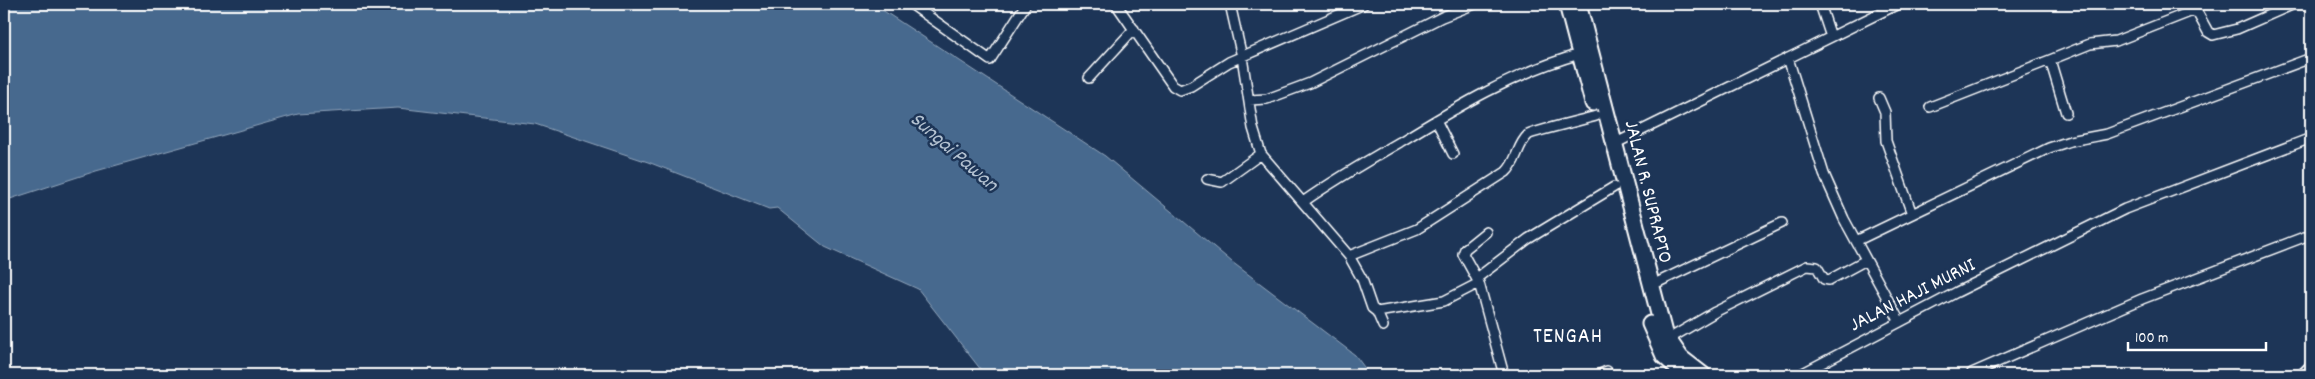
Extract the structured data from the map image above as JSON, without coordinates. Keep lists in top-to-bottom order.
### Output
{
  "streets": {
    "highway": ["JALAN R. SUPRAPTO"],
    "street": ["JALAN HAJI MURNI"]
  },
  "districts": ["TENGAH"],
  "water": ["Sungai Pawan"],
  "scale_bar": "100 m"
}
